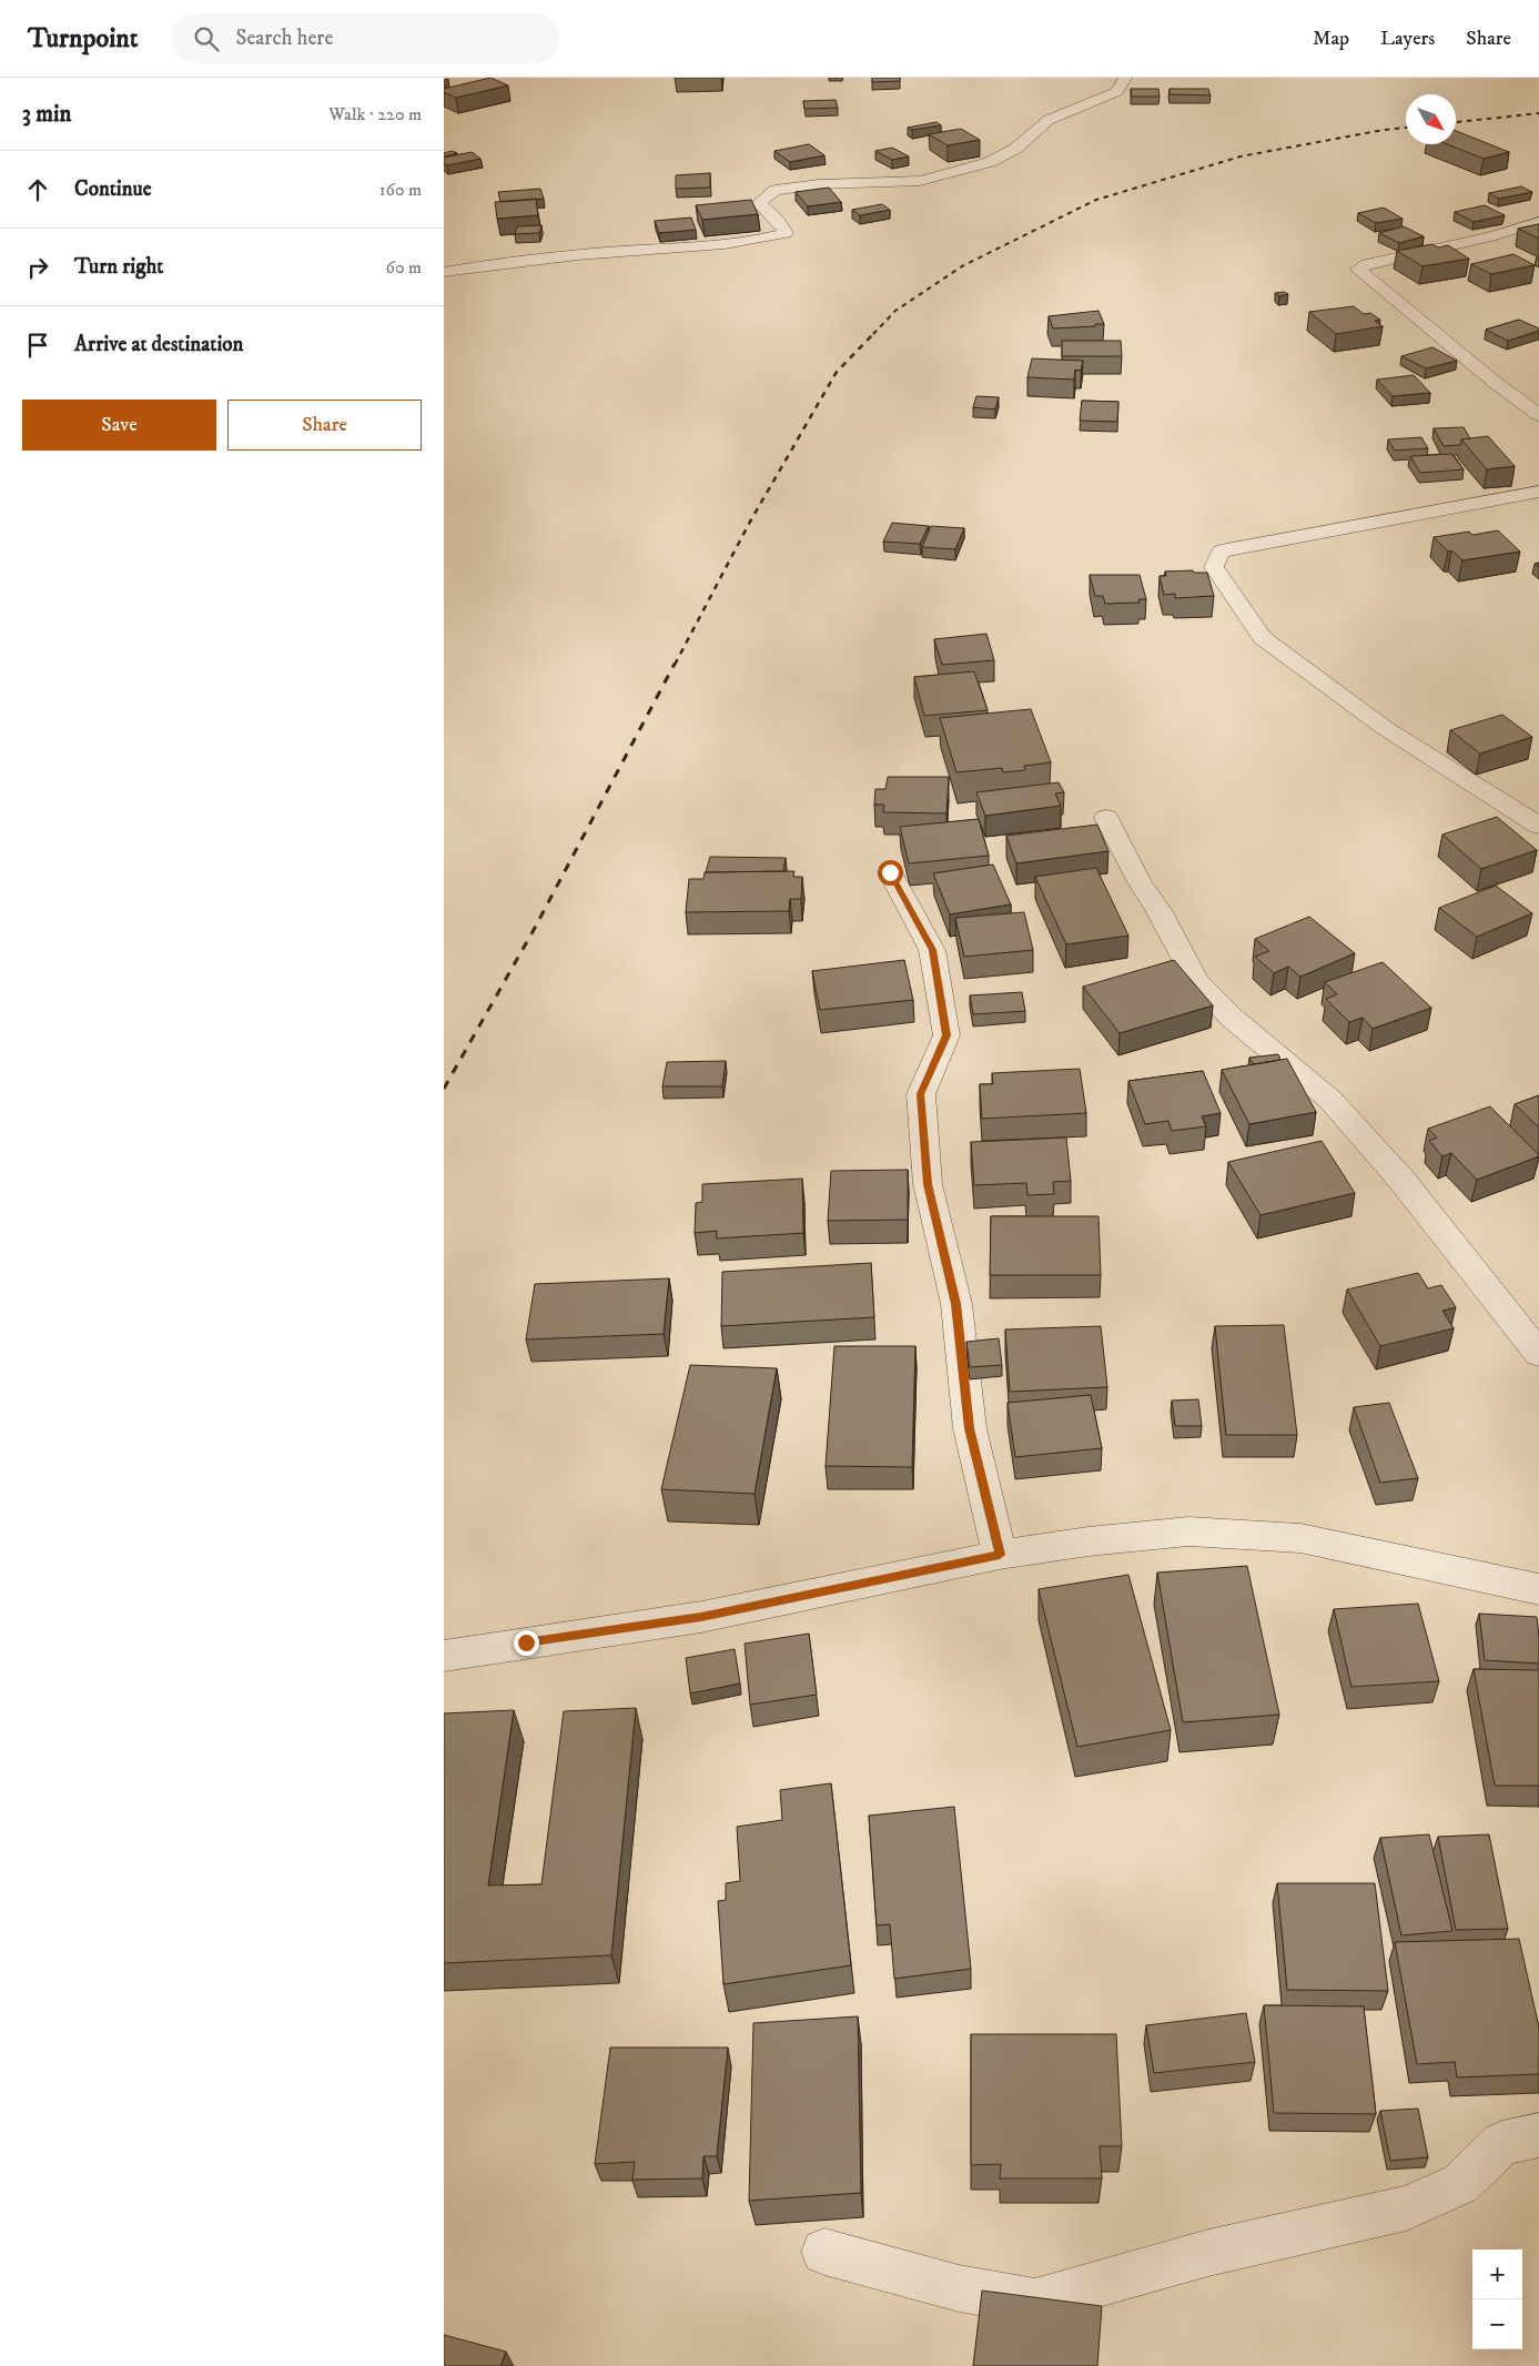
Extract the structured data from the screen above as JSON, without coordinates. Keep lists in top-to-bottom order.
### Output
{
  "north": "bottom right",
  "page": {
    "header": "Turnpoint",
    "search": "Search here",
    "nav": ["Map", "Layers", "Share"],
    "heading": ["3 min", "Walk · 220 m"],
    "list": [
      ["Continue", "160 m"],
      ["Turn right", "60 m"],
      "Arrive at destination"
    ],
    "buttons": ["Save", "Share"],
    "map_buttons": ["+", "−"]
  }
}
